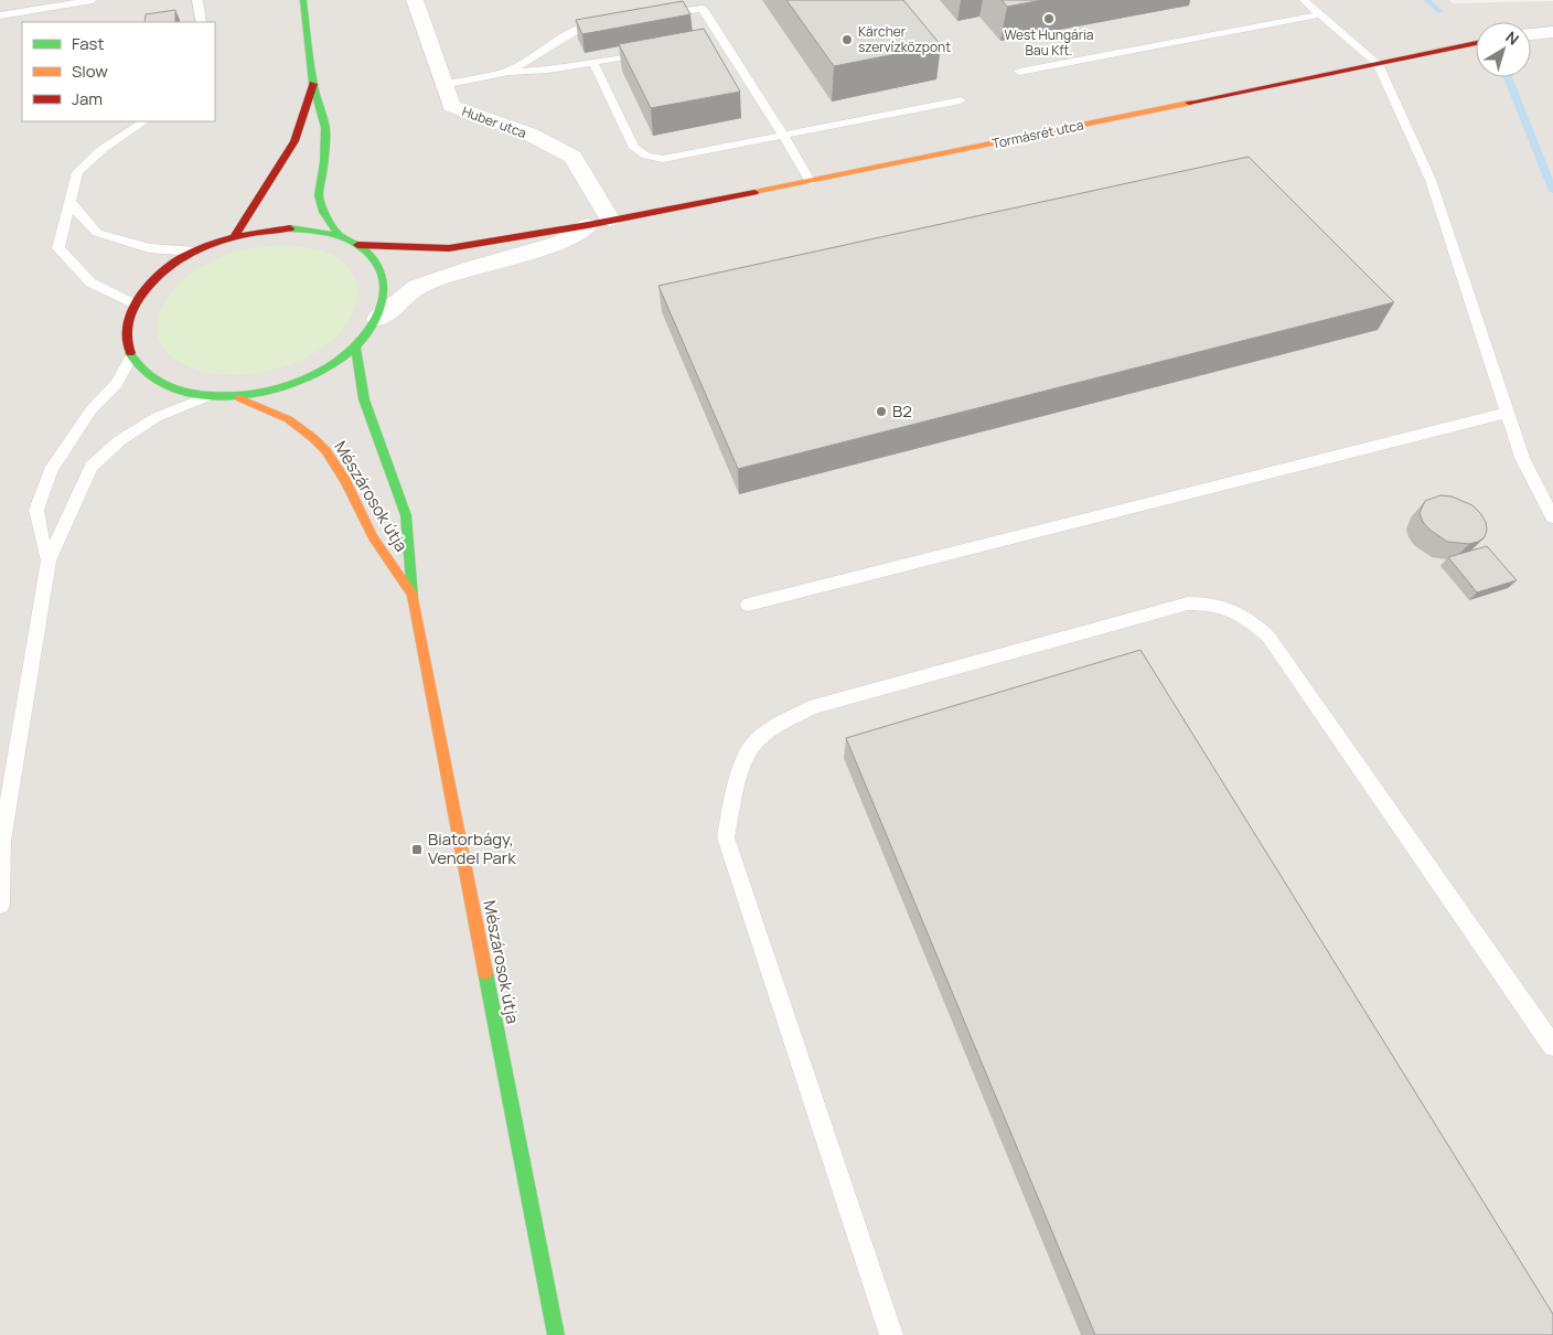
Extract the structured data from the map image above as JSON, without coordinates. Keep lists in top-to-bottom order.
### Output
{
  "streets": {
    "main road": ["Tormásrét utca", "Mészárosok útja"],
    "street": ["Huber utca"]
  },
  "crossings": [
    ["Huber utca", "Tormásrét utca"],
    ["Tormásrét utca", "Mészárosok útja"]
  ],
  "places": {
    "other": ["West Hungária Bau Kft.", "Kärcher szervízközpont", "B2"],
    "transit": ["Biatorbágy, Vendel Park"]
  },
  "legend": ["Fast", "Slow", "Jam"],
  "north": "top right"
}
